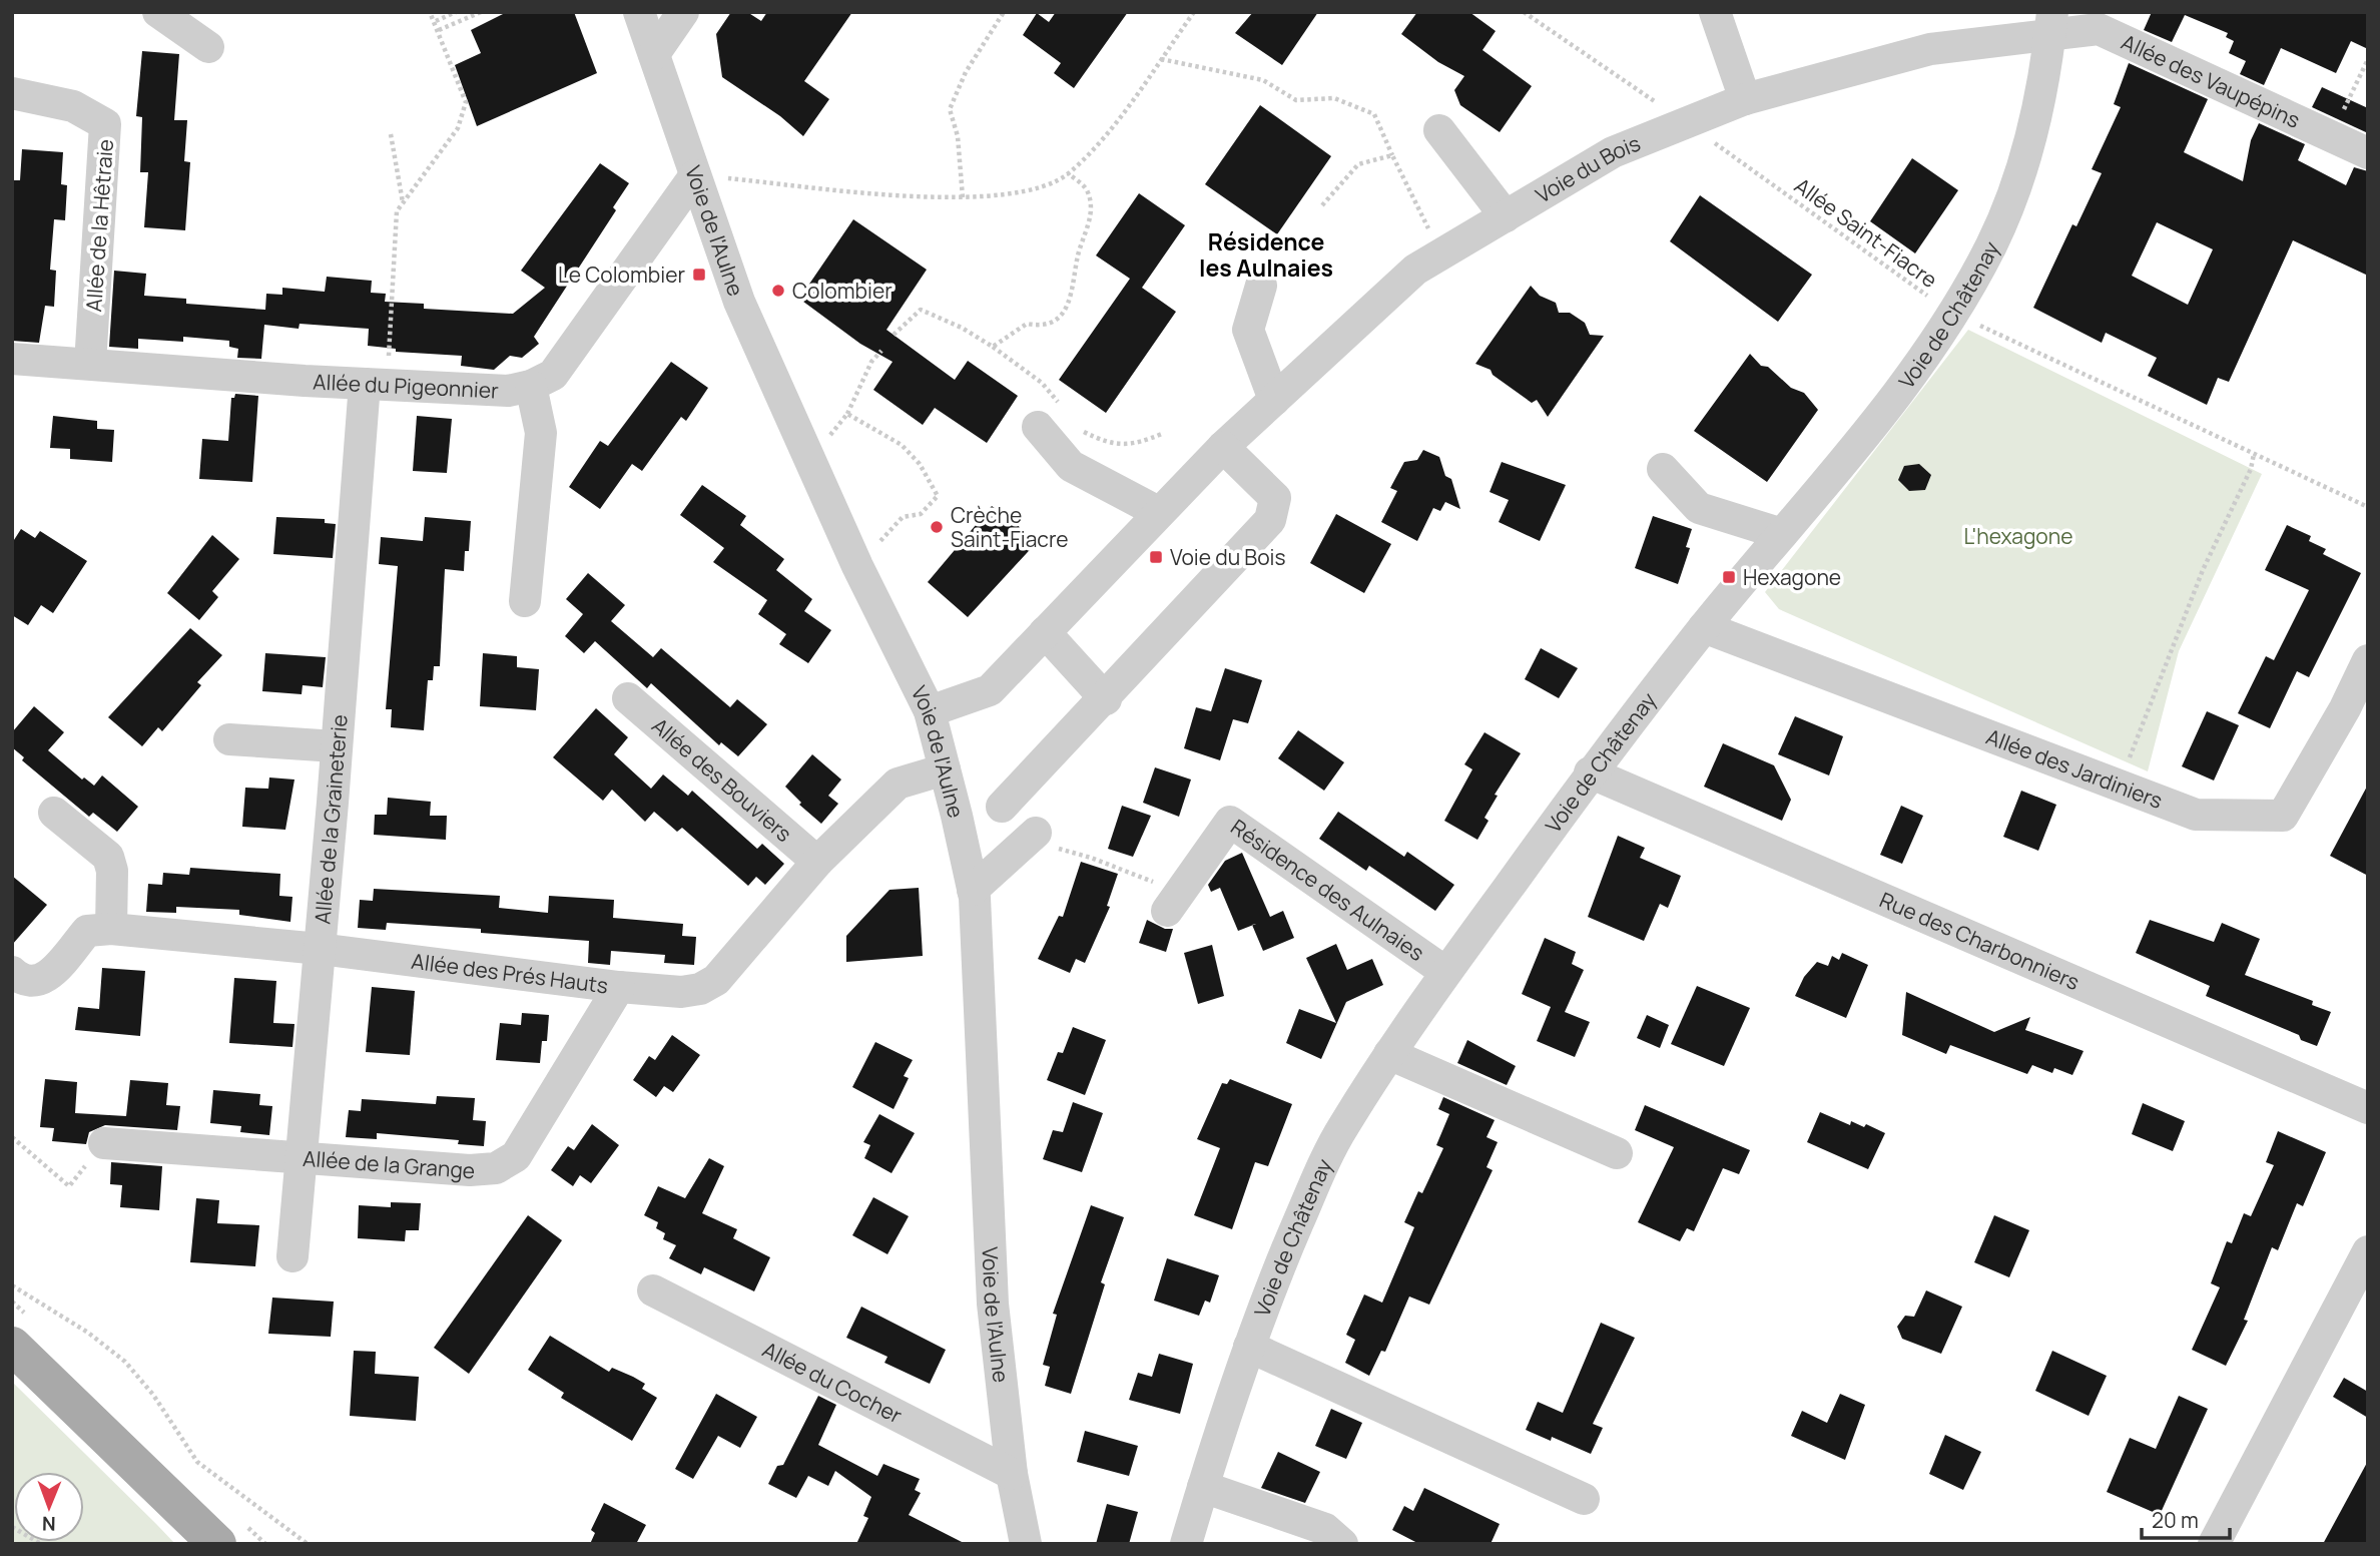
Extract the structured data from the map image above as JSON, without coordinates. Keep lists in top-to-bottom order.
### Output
{
  "streets": {
    "street": [
      "Allée des Vaupépins",
      "Voie du Bois",
      "Allée de la Hêtraie",
      "Voie de l'Aulne",
      "Voie de Châtenay",
      "Allée du Pigeonnier",
      "Allée des Jardiniers",
      "Allée des Bouviers",
      "Allée de la Graineterie",
      "Résidence des Aulnaies",
      "Rue des Charbonniers",
      "Allée des Prés Hauts",
      "Allée de la Grange",
      "Allée du Cocher"
    ],
    "path": ["Allée Saint-Fiacre"]
  },
  "crossings": [
    ["Allée des Vaupépins", "Voie du Bois"],
    ["Allée des Vaupépins", "Voie de Châtenay"],
    ["Voie du Bois", "Voie de l'Aulne"],
    ["Voie du Bois", "Allée Saint-Fiacre"],
    ["Voie du Bois", "Voie de Châtenay"],
    ["Allée de la Hêtraie", "Allée du Pigeonnier"],
    ["Voie de l'Aulne", "Allée du Pigeonnier"],
    ["Voie de l'Aulne", "Allée des Prés Hauts"],
    ["Voie de l'Aulne", "Allée du Cocher"],
    ["Allée Saint-Fiacre", "Voie de Châtenay"],
    ["Voie de Châtenay", "Allée des Jardiniers"],
    ["Voie de Châtenay", "Résidence des Aulnaies"],
    ["Voie de Châtenay", "Rue des Charbonniers"],
    ["Allée du Pigeonnier", "Allée de la Graineterie"],
    ["Allée des Bouviers", "Allée des Prés Hauts"],
    ["Allée de la Graineterie", "Allée des Prés Hauts"],
    ["Allée de la Graineterie", "Allée de la Grange"],
    ["Allée des Prés Hauts", "Allée de la Grange"]
  ],
  "districts": ["Résidence les Aulnaies"],
  "parks": ["L'hexagone"],
  "places": {
    "transit": ["Le Colombier", "Voie du Bois", "Hexagone"],
    "other": ["Colombier", "Crèche Saint-Fiacre"]
  },
  "scale_bar": "20 m",
  "north": "bottom"
}
